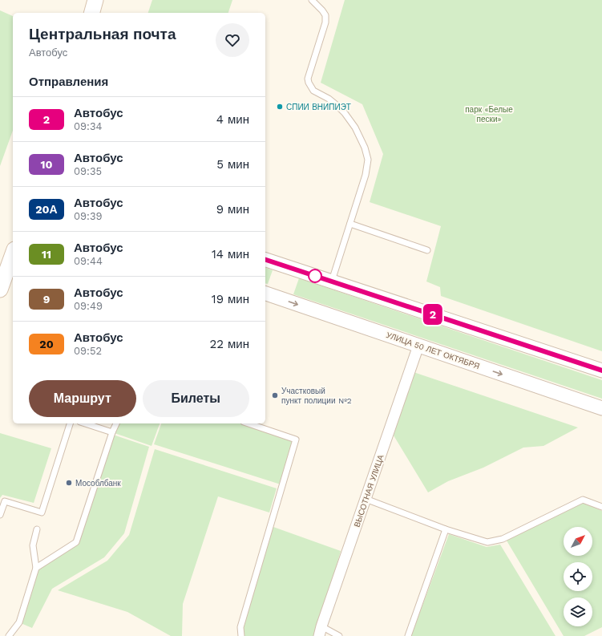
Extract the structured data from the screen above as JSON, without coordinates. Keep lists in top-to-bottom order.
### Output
{
  "streets": {
    "street": ["УЛИЦА 50 ЛЕТ ОКТЯБРЯ", "ВЫСОТНАЯ УЛИЦА"]
  },
  "crossings": [
    ["УЛИЦА 50 ЛЕТ ОКТЯБРЯ", "ВЫСОТНАЯ УЛИЦА"]
  ],
  "parks": ["парк «Белые пески»"],
  "places": ["СПИИ ВНИПИЭТ", "Участковый пункт полиции №2", "Мособлбанк"],
  "lines": ["bus line 2"],
  "north": "top right",
  "page": {
    "on_map": "2",
    "heading": [
      ["Центральная почта", "Автобус"],
      "Отправления"
    ],
    "list": [
      {
        "mark": "2",
        "name": "Автобус",
        "note": "09:34",
        "value": "4 мин"
      },
      {
        "mark": "10",
        "name": "Автобус",
        "note": "09:35",
        "value": "5 мин"
      },
      {
        "mark": "20А",
        "name": "Автобус",
        "note": "09:39",
        "value": "9 мин"
      },
      {
        "mark": "11",
        "name": "Автобус",
        "note": "09:44",
        "value": "14 мин"
      },
      {
        "mark": "9",
        "name": "Автобус",
        "note": "09:49",
        "value": "19 мин"
      },
      {
        "mark": "20",
        "name": "Автобус",
        "note": "09:52",
        "value": "22 мин"
      }
    ],
    "buttons": ["Маршрут", "Билеты"]
  }
}
